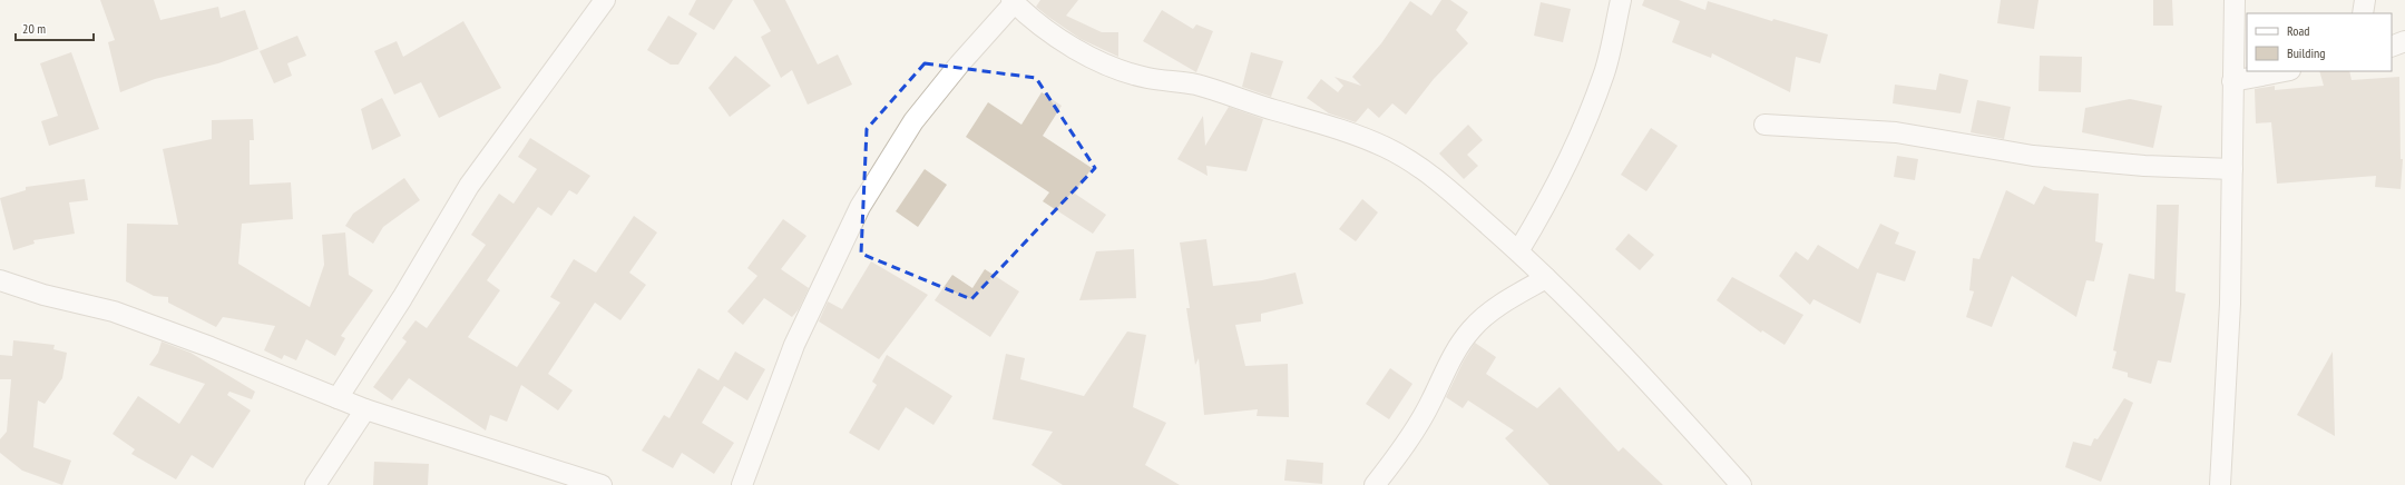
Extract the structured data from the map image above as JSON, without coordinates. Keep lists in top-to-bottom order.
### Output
{
  "legend": ["Road", "Building"],
  "scale_bar": "20 m"
}
